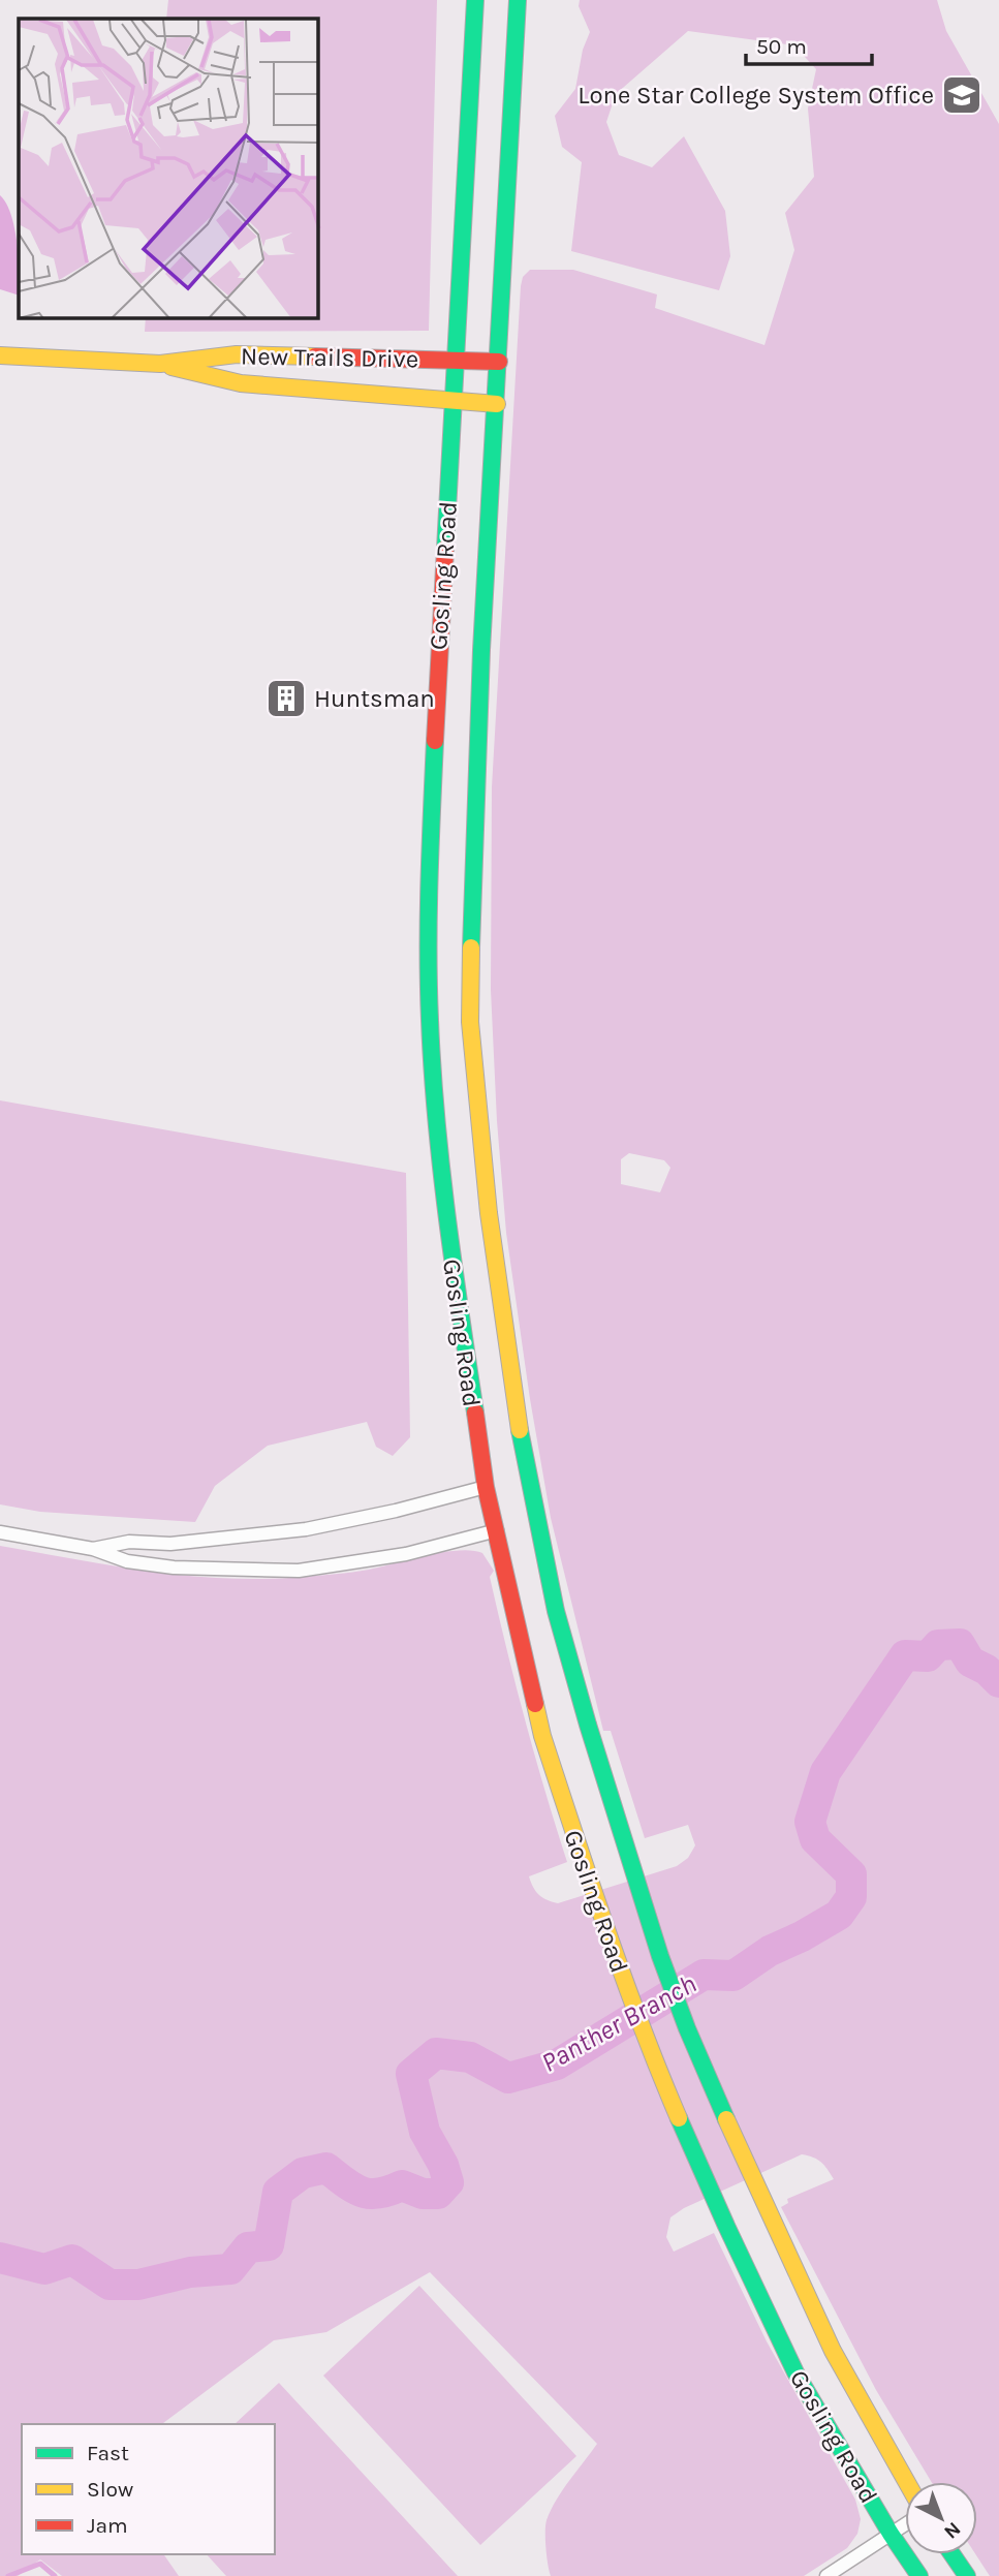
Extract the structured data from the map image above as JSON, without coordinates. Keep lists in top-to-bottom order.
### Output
{
  "streets": {
    "main road": ["New Trails Drive", "Gosling Road"]
  },
  "crossings": [
    ["New Trails Drive", "Gosling Road"]
  ],
  "water": ["Panther Branch"],
  "places": {
    "school or university": ["Lone Star College System Office"],
    "building": ["Huntsman"]
  },
  "legend": ["Fast", "Slow", "Jam"],
  "scale_bar": "50 m",
  "north": "bottom right"
}
